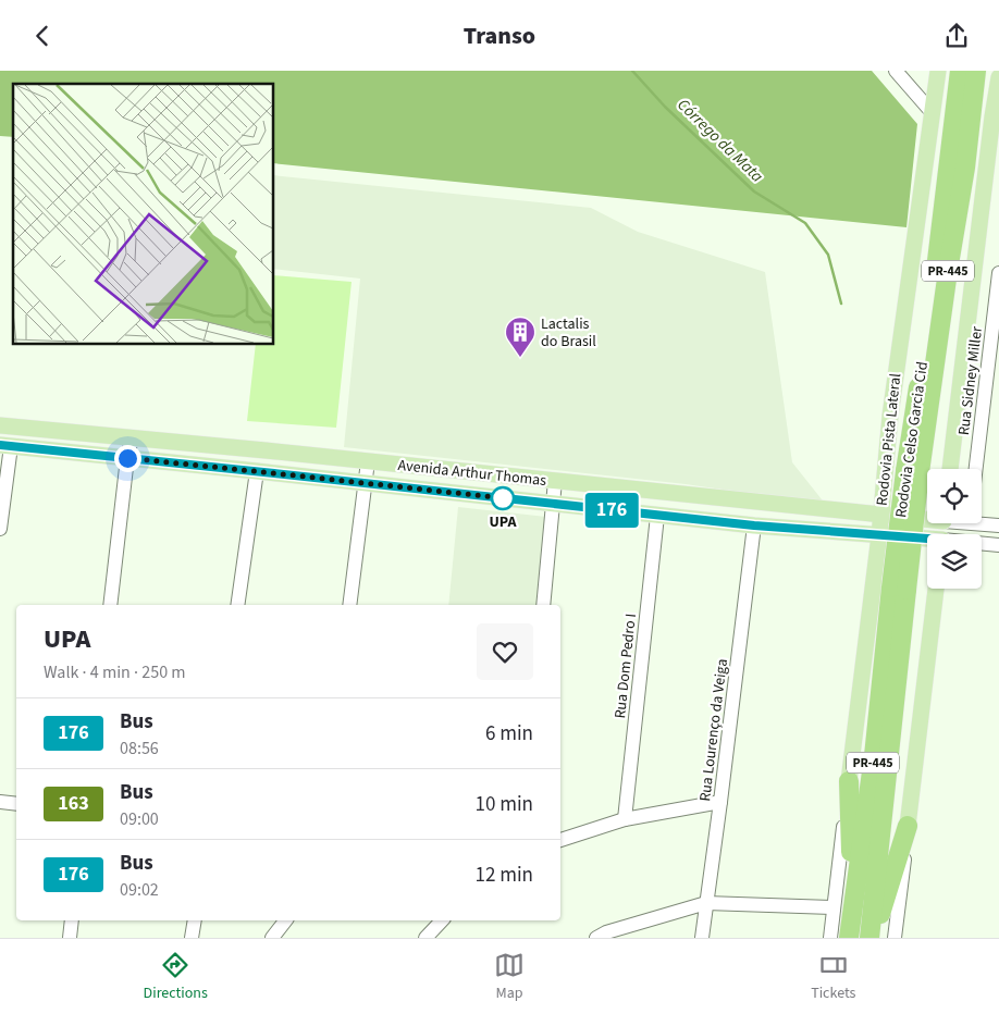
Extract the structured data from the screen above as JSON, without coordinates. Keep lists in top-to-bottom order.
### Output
{
  "streets": {
    "highway": ["PR-445", "Rodovia Celso Garcia Cid"],
    "main road": ["Rodovia Pista Lateral", "Avenida Arthur Thomas"],
    "street": ["Rua Sidney Miller", "Rua Dom Pedro I", "Rua Lourenço da Veiga"]
  },
  "crossings": [
    ["Rodovia Pista Lateral", "Avenida Arthur Thomas"],
    ["Avenida Arthur Thomas", "Rua Dom Pedro I"],
    ["Avenida Arthur Thomas", "Rua Lourenço da Veiga"]
  ],
  "water": ["Córrego da Mata"],
  "places": {
    "building": ["Lactalis do Brasil"],
    "other": ["UPA"]
  },
  "lines": ["bus line 176"],
  "page": {
    "header": "Transo",
    "on_map": "176",
    "heading": ["UPA", "Walk · 4 min · 250 m"],
    "list": [
      {
        "mark": "176",
        "name": "Bus",
        "note": "08:56",
        "value": "6 min"
      },
      {
        "mark": "163",
        "name": "Bus",
        "note": "09:00",
        "value": "10 min"
      },
      {
        "mark": "176",
        "name": "Bus",
        "note": "09:02",
        "value": "12 min"
      }
    ],
    "tabs": ["Directions", "Map", "Tickets"]
  }
}
